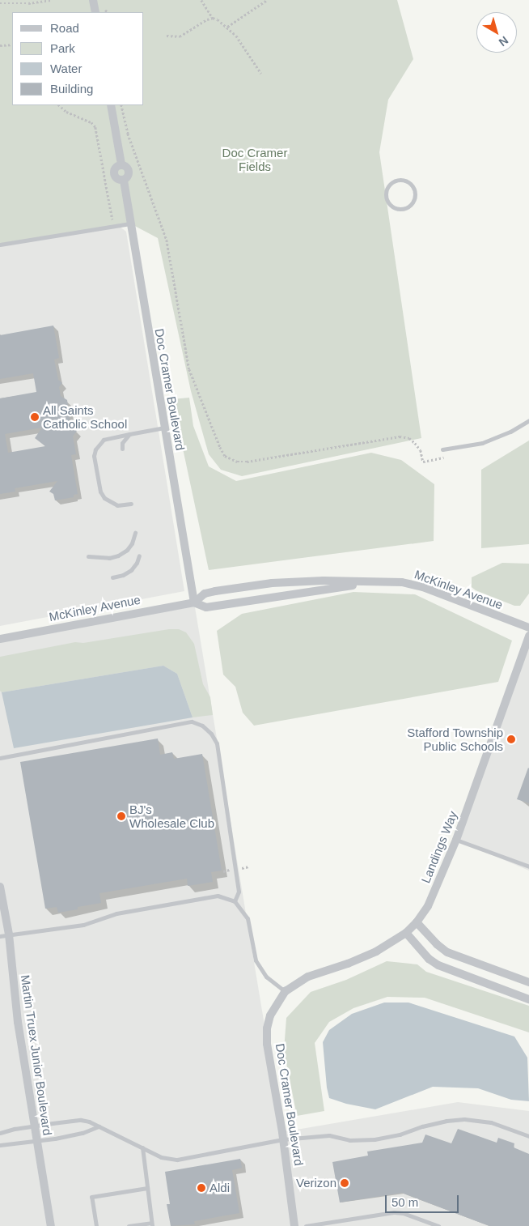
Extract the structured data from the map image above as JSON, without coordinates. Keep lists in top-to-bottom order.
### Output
{
  "streets": {
    "street": [
      "Doc Cramer Boulevard",
      "McKinley Avenue",
      "Landings Way",
      "Martin Truex Junior Boulevard"
    ]
  },
  "crossings": [
    ["Doc Cramer Boulevard", "McKinley Avenue"],
    ["Doc Cramer Boulevard", "Landings Way"]
  ],
  "parks": ["Doc Cramer Fields"],
  "places": [
    "All Saints Catholic School",
    "Stafford Township Public Schools",
    "BJ's Wholesale Club",
    "Verizon",
    "Aldi"
  ],
  "legend": [
    "Road",
    "Park",
    "Water",
    "Building"
  ],
  "scale_bar": "50 m",
  "north": "bottom right"
}
